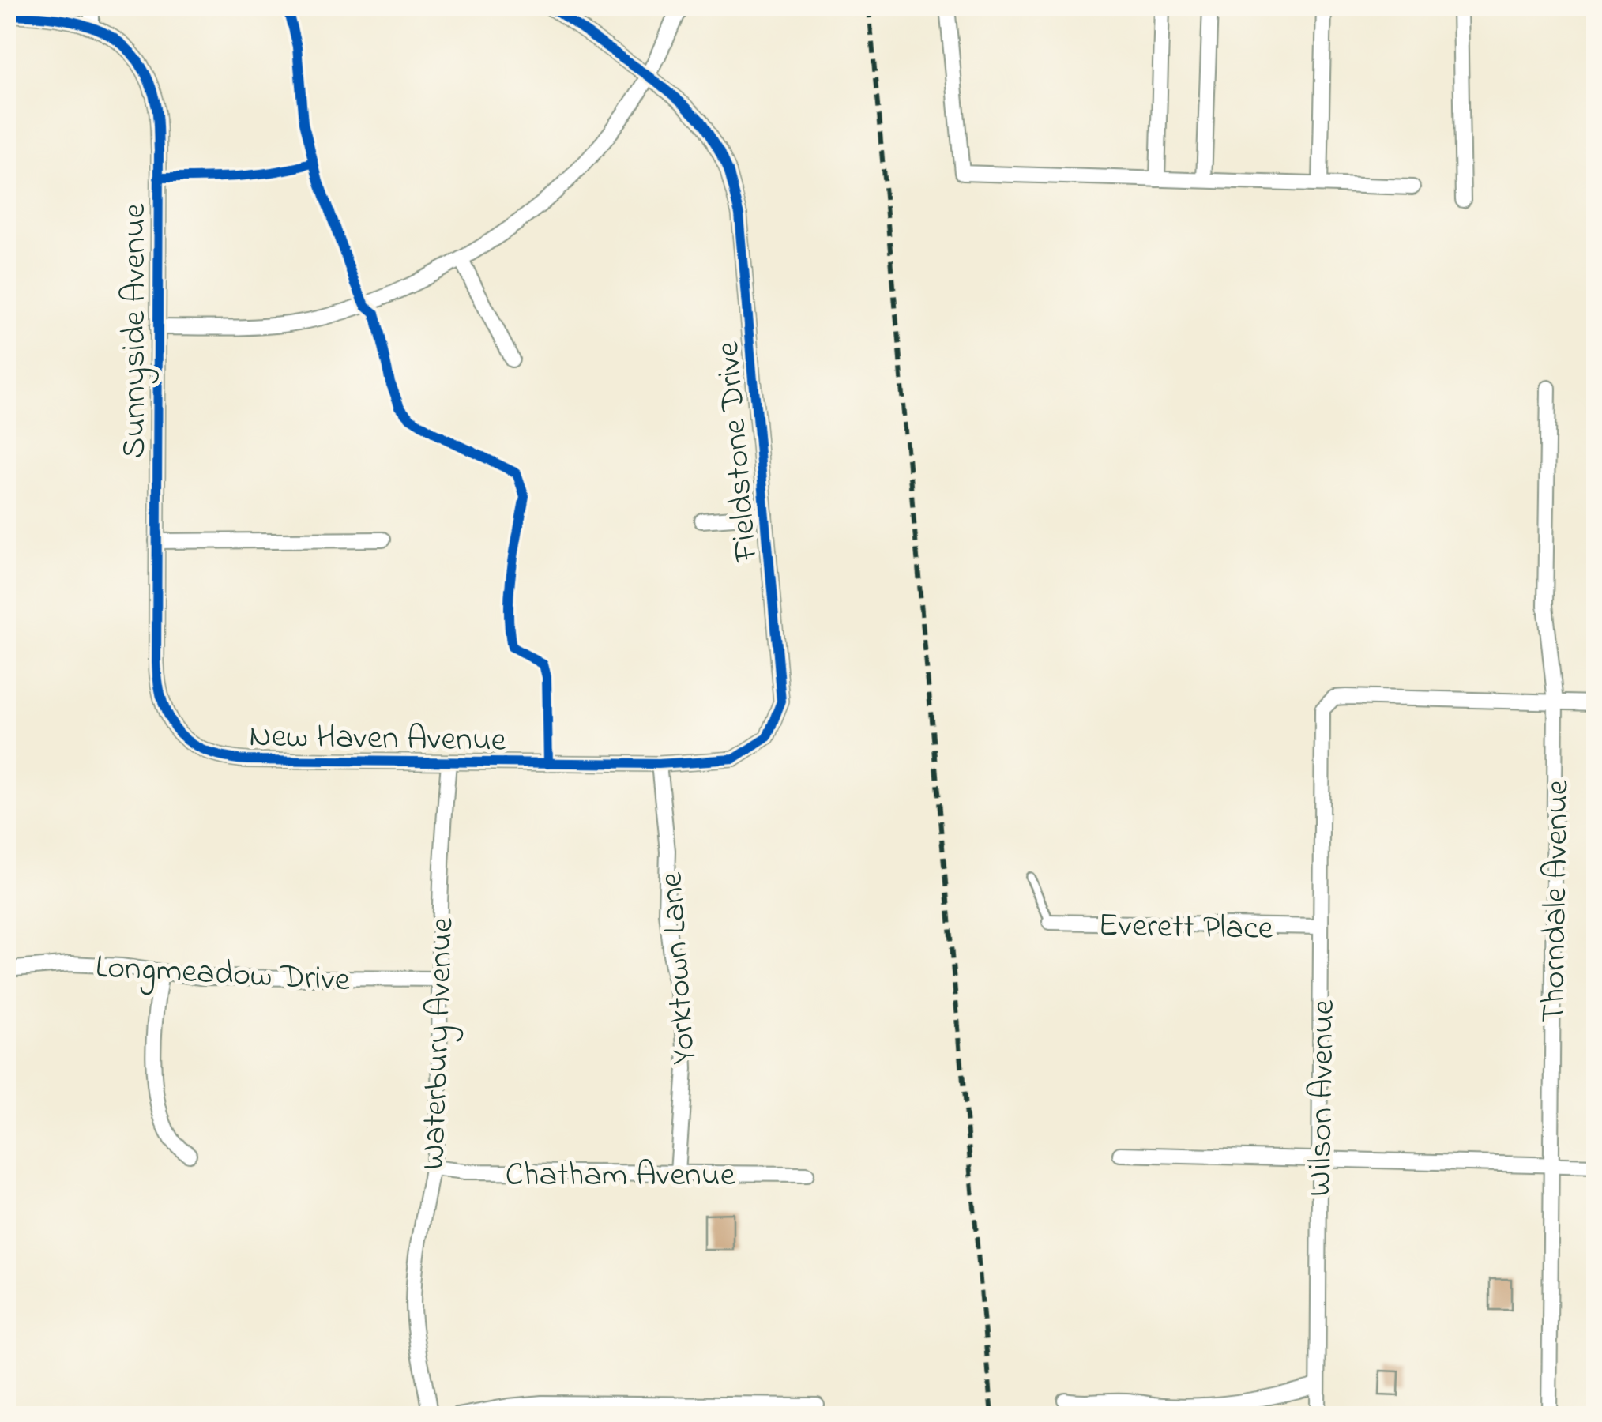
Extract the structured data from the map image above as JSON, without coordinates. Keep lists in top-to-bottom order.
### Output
{
  "streets": {
    "street": [
      "Sunnyside Avenue",
      "Fieldstone Drive",
      "New Haven Avenue",
      "Thorndale Avenue",
      "Everett Place",
      "Yorktown Lane",
      "Longmeadow Drive",
      "Waterbury Avenue",
      "Wilson Avenue",
      "Chatham Avenue"
    ]
  },
  "crossings": [
    ["Sunnyside Avenue", "New Haven Avenue"],
    ["Fieldstone Drive", "New Haven Avenue"],
    ["Fieldstone Drive", "Yorktown Lane"],
    ["New Haven Avenue", "Yorktown Lane"],
    ["New Haven Avenue", "Waterbury Avenue"],
    ["Thorndale Avenue", "Wilson Avenue"],
    ["Everett Place", "Wilson Avenue"],
    ["Yorktown Lane", "Chatham Avenue"],
    ["Longmeadow Drive", "Waterbury Avenue"],
    ["Waterbury Avenue", "Chatham Avenue"]
  ]
}
